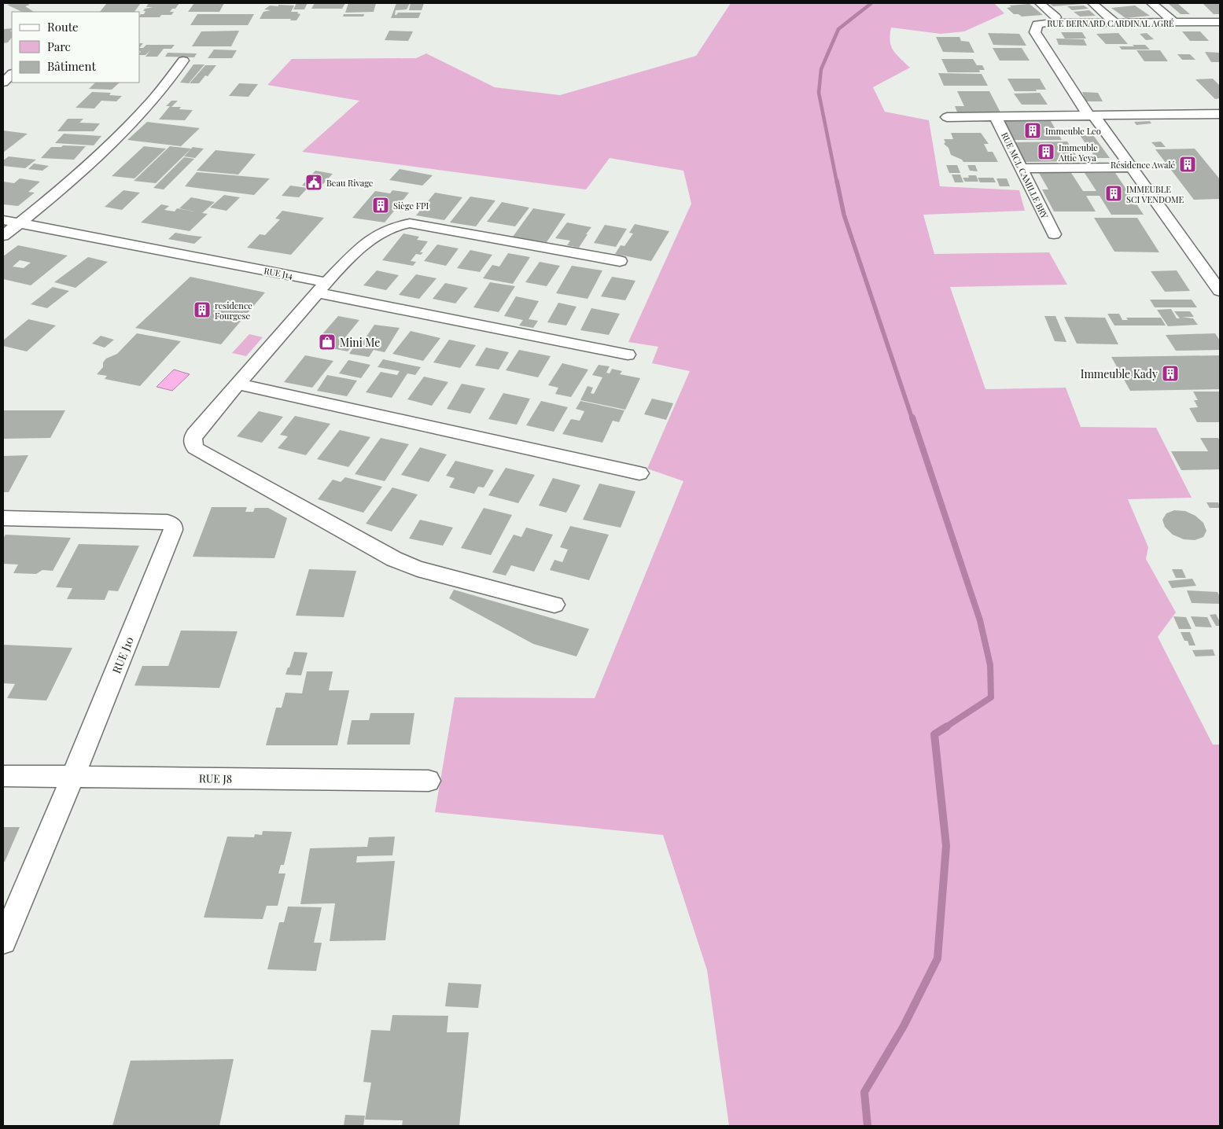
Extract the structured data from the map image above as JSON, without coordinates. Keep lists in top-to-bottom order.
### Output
{
  "streets": {
    "street": [
      "RUE BERNARD CARDINAL AGRÉ",
      "RUE MCL CAMILLE BRY",
      "RUE J14",
      "RUE J10",
      "RUE J8"
    ]
  },
  "crossings": [
    ["RUE J10", "RUE J8"]
  ],
  "places": {
    "building": [
      "Immeuble Leo",
      "Immeuble Attie Yeya",
      "Résidence Awalé",
      "IMMEUBLE SCI VENDOME",
      "Siège FPI",
      "residence Fourgese",
      "Immeuble Kady"
    ],
    "public building": ["Beau Rivage"],
    "shop": ["Mini Me"]
  },
  "legend": ["Route", "Parc", "Bâtiment"]
}
